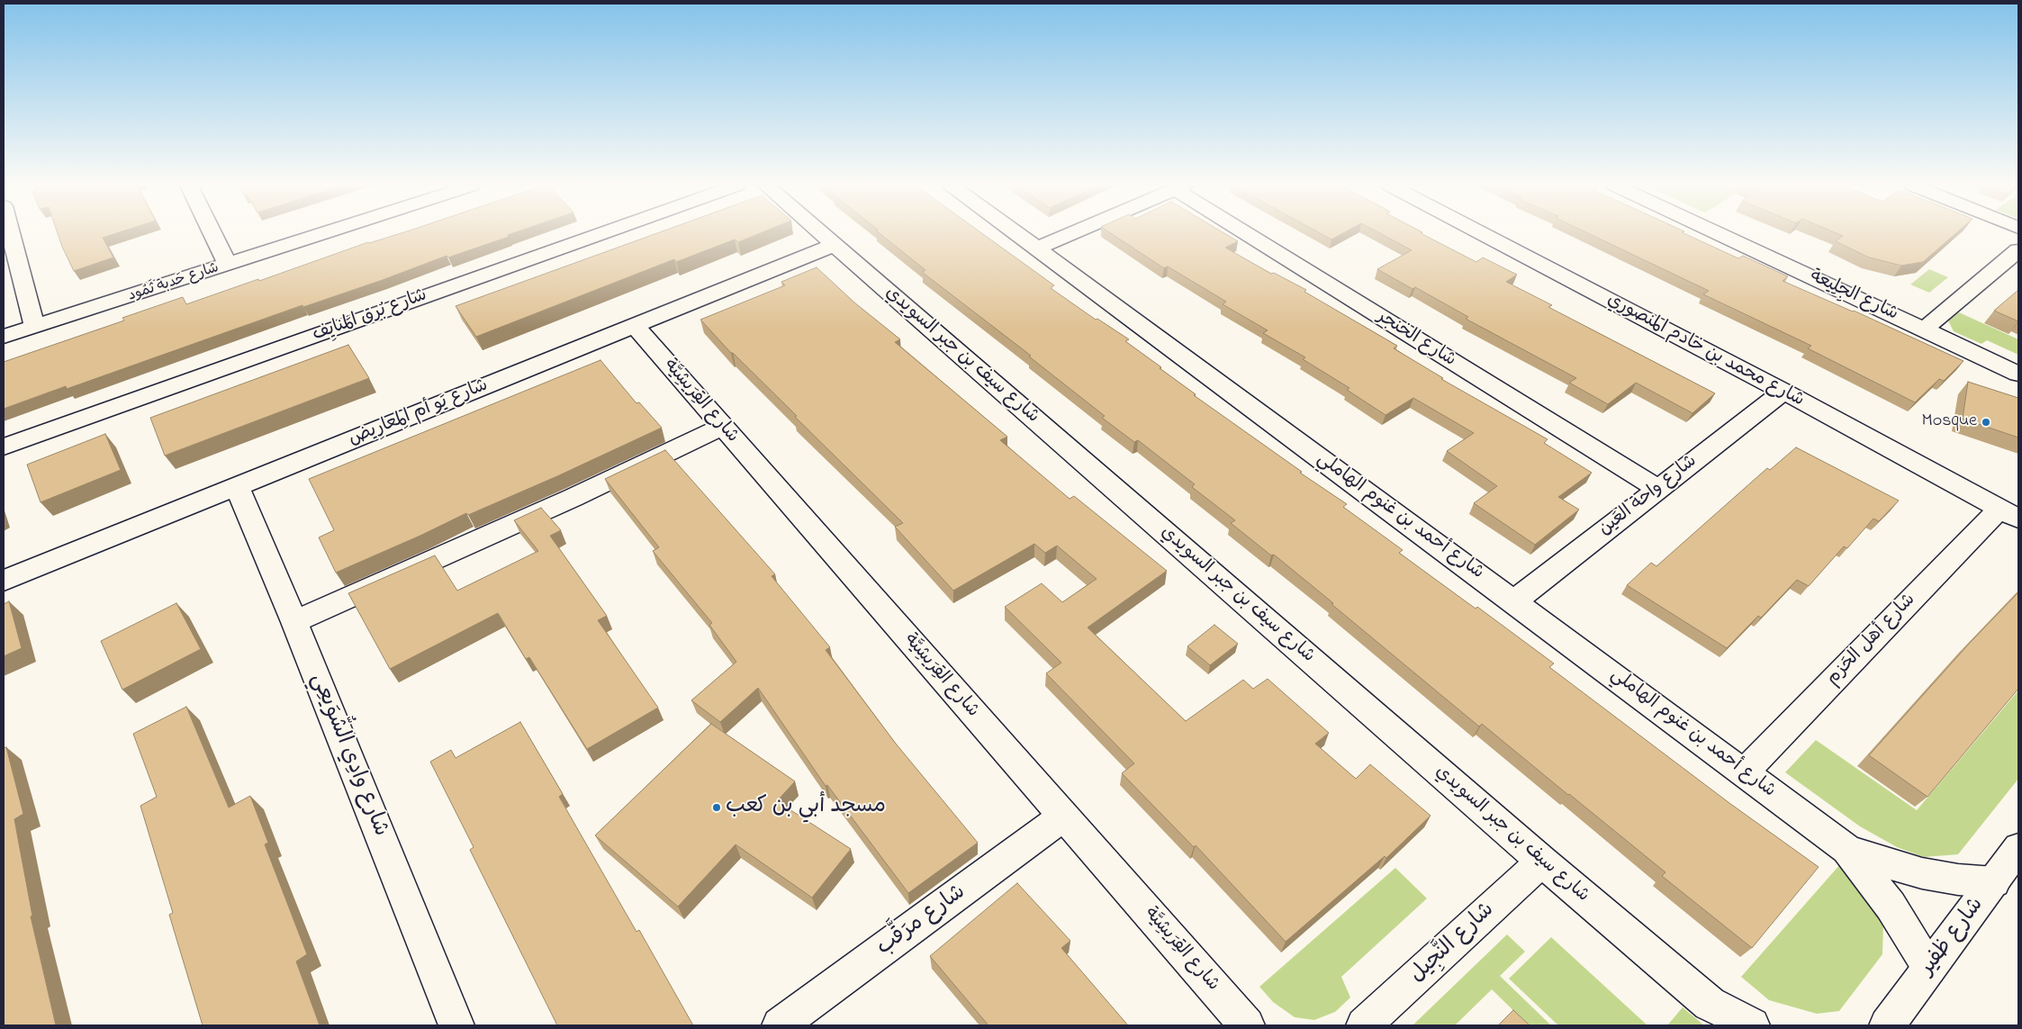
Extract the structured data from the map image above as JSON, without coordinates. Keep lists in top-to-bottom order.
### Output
{
  "streets": {
    "street": [
      "شارع حَدبة ثَمُود",
      "شارع الجِلِيعة",
      "شارع بُرق المَنايِف",
      "شارع الخنجر",
      "شارع محمد بن خادم المنصوري",
      "شارع سيف بن جبر السويدي",
      "شارع القِرَيشِيَّة",
      "شارع يَو أم المِعارِيض",
      "شارع واحة العَين",
      "شارع أحمد بن غنوم الهاملي",
      "شارع أهل الحَزم",
      "شارع وادِي الشُّوَيعِي",
      "شارع مرَقَّب",
      "شارع ظفير",
      "شارع النَّجِيل"
    ]
  },
  "crossings": [
    ["شارع الخنجر", "شارع واحة العَين"],
    ["شارع محمد بن خادم المنصوري", "شارع واحة العَين"],
    ["شارع محمد بن خادم المنصوري", "شارع أهل الحَزم"],
    ["شارع سيف بن جبر السويدي", "شارع يَو أم المِعارِيض"],
    ["شارع سيف بن جبر السويدي", "شارع النَّجِيل"],
    ["شارع القِرَيشِيَّة", "شارع يَو أم المِعارِيض"],
    ["شارع القِرَيشِيَّة", "شارع مرَقَّب"],
    ["شارع يَو أم المِعارِيض", "شارع وادِي الشُّوَيعِي"],
    ["شارع واحة العَين", "شارع أحمد بن غنوم الهاملي"],
    ["شارع أحمد بن غنوم الهاملي", "شارع أهل الحَزم"],
    ["شارع أحمد بن غنوم الهاملي", "شارع ظفير"]
  ],
  "places": ["Mosque", "مسجد أبي بن كعب"]
}
